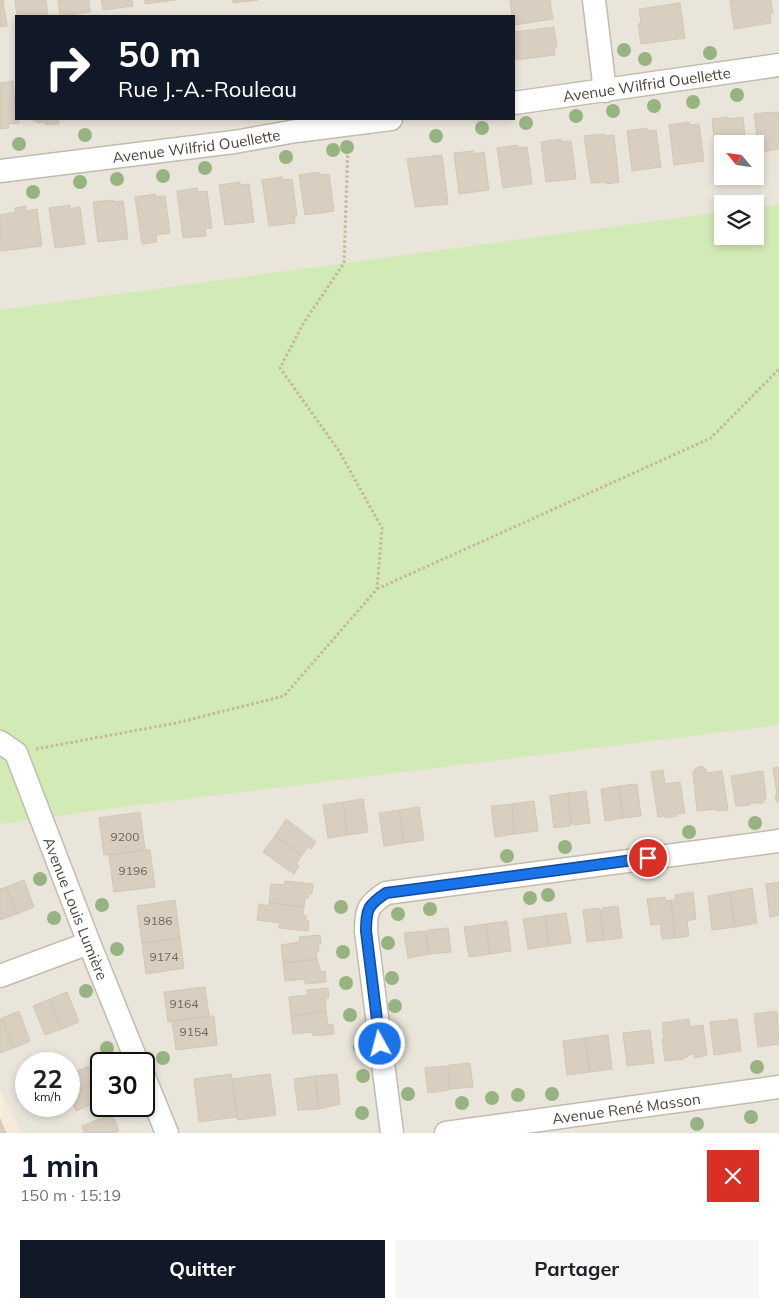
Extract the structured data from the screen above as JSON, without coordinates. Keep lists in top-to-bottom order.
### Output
{
  "streets": {
    "street": ["Avenue Wilfrid Ouellette", "Avenue Louis Lumière", "Avenue René Masson"]
  },
  "house_numbers": [
    "9200",
    "9196",
    "9186",
    "9174",
    "9164",
    "9154"
  ],
  "north": "top left",
  "page": {
    "turn": ["50 m", "Rue J.-A.-Rouleau"],
    "speed": "22 km/h",
    "limit": "30",
    "heading": ["1 min", "150 m · 15:19"],
    "buttons": ["Quitter", "Partager"]
  }
}
